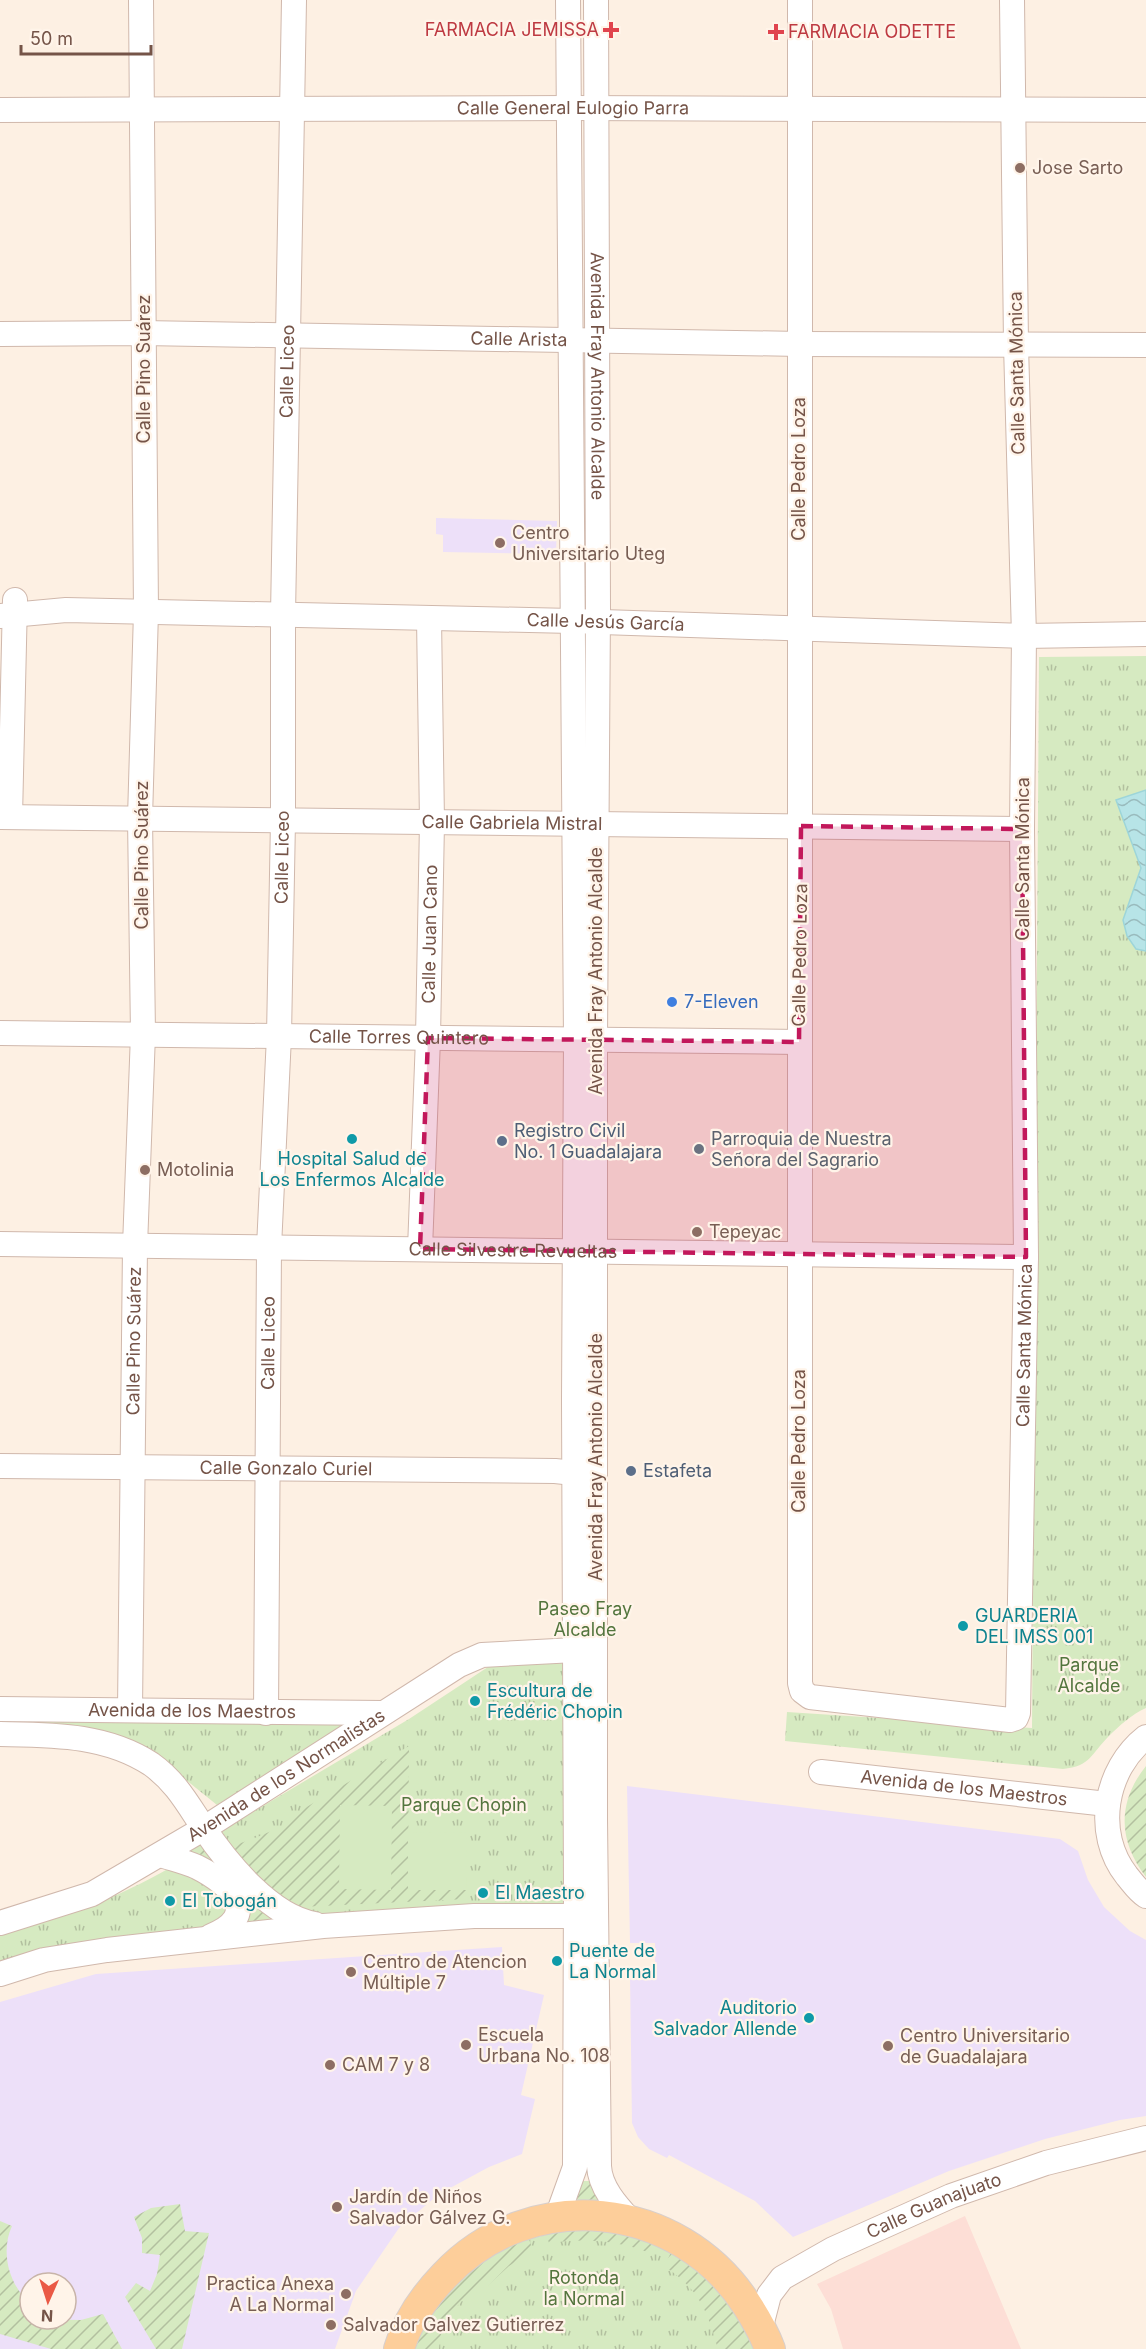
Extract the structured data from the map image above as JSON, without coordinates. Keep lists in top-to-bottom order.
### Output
{
  "streets": {
    "street": [
      "Calle General Eulogio Parra",
      "Calle Arista",
      "Calle Pino Suárez",
      "Calle Liceo",
      "Calle Santa Mónica",
      "Avenida Fray Antonio Alcalde",
      "Calle Pedro Loza",
      "Calle Jesús García",
      "Calle Gabriela Mistral",
      "Calle Juan Cano",
      "Calle Torres Quintero",
      "Calle Silvestre Revueltas",
      "Calle Gonzalo Curiel",
      "Avenida de los Maestros",
      "Avenida de los Normalistas",
      "Calle Guanajuato"
    ]
  },
  "crossings": [
    ["Calle General Eulogio Parra", "Calle Pino Suárez"],
    ["Calle General Eulogio Parra", "Calle Liceo"],
    ["Calle General Eulogio Parra", "Calle Santa Mónica"],
    ["Calle General Eulogio Parra", "Avenida Fray Antonio Alcalde"],
    ["Calle General Eulogio Parra", "Calle Pedro Loza"],
    ["Calle Arista", "Calle Pino Suárez"],
    ["Calle Arista", "Calle Liceo"],
    ["Calle Arista", "Calle Santa Mónica"],
    ["Calle Arista", "Avenida Fray Antonio Alcalde"],
    ["Calle Arista", "Calle Pedro Loza"],
    ["Calle Pino Suárez", "Calle Jesús García"],
    ["Calle Pino Suárez", "Calle Gabriela Mistral"],
    ["Calle Pino Suárez", "Calle Torres Quintero"],
    ["Calle Pino Suárez", "Calle Silvestre Revueltas"],
    ["Calle Pino Suárez", "Calle Gonzalo Curiel"],
    ["Calle Pino Suárez", "Avenida de los Maestros"],
    ["Calle Liceo", "Calle Jesús García"],
    ["Calle Liceo", "Calle Gabriela Mistral"],
    ["Calle Liceo", "Calle Torres Quintero"],
    ["Calle Liceo", "Calle Silvestre Revueltas"],
    ["Calle Liceo", "Calle Gonzalo Curiel"],
    ["Calle Liceo", "Avenida de los Maestros"],
    ["Calle Santa Mónica", "Calle Pedro Loza"],
    ["Calle Santa Mónica", "Calle Jesús García"],
    ["Calle Santa Mónica", "Calle Gabriela Mistral"],
    ["Calle Santa Mónica", "Calle Silvestre Revueltas"],
    ["Avenida Fray Antonio Alcalde", "Calle Jesús García"],
    ["Avenida Fray Antonio Alcalde", "Calle Gabriela Mistral"],
    ["Avenida Fray Antonio Alcalde", "Calle Torres Quintero"],
    ["Avenida Fray Antonio Alcalde", "Calle Silvestre Revueltas"],
    ["Avenida Fray Antonio Alcalde", "Calle Gonzalo Curiel"],
    ["Avenida Fray Antonio Alcalde", "Avenida de los Normalistas"],
    ["Calle Pedro Loza", "Calle Jesús García"],
    ["Calle Pedro Loza", "Calle Gabriela Mistral"],
    ["Calle Pedro Loza", "Calle Torres Quintero"],
    ["Calle Pedro Loza", "Calle Silvestre Revueltas"],
    ["Calle Jesús García", "Calle Juan Cano"],
    ["Calle Gabriela Mistral", "Calle Juan Cano"],
    ["Calle Juan Cano", "Calle Torres Quintero"],
    ["Calle Juan Cano", "Calle Silvestre Revueltas"],
    ["Avenida de los Maestros", "Avenida de los Normalistas"]
  ],
  "parks": [
    "Paseo Fray Alcalde",
    "Parque Alcalde",
    "Parque Chopin",
    "Rotonda la Normal"
  ],
  "places": {
    "health": ["FARMACIA JEMISSA", "FARMACIA ODETTE"],
    "other": [
      "Jose Sarto",
      "Centro Universitario Uteg",
      "7-Eleven",
      "Hospital Salud de Los Enfermos Alcalde",
      "Registro Civil No. 1 Guadalajara",
      "Parroquia de Nuestra Señora del Sagrario",
      "Motolinia",
      "Tepeyac",
      "Estafeta",
      "GUARDERIA DEL IMSS 001",
      "Escultura de Frédéric Chopin",
      "El Maestro",
      "El Tobogán",
      "Puente de La Normal",
      "Centro de Atencion Múltiple 7",
      "Auditorio Salvador Allende",
      "Escuela Urbana No. 108",
      "Centro Universitario de Guadalajara",
      "CAM 7 y 8",
      "Jardín de Niños Salvador Gálvez G.",
      "Practica Anexa A La Normal",
      "Salvador Galvez Gutierrez"
    ]
  },
  "scale_bar": "50 m",
  "north": "bottom"
}
